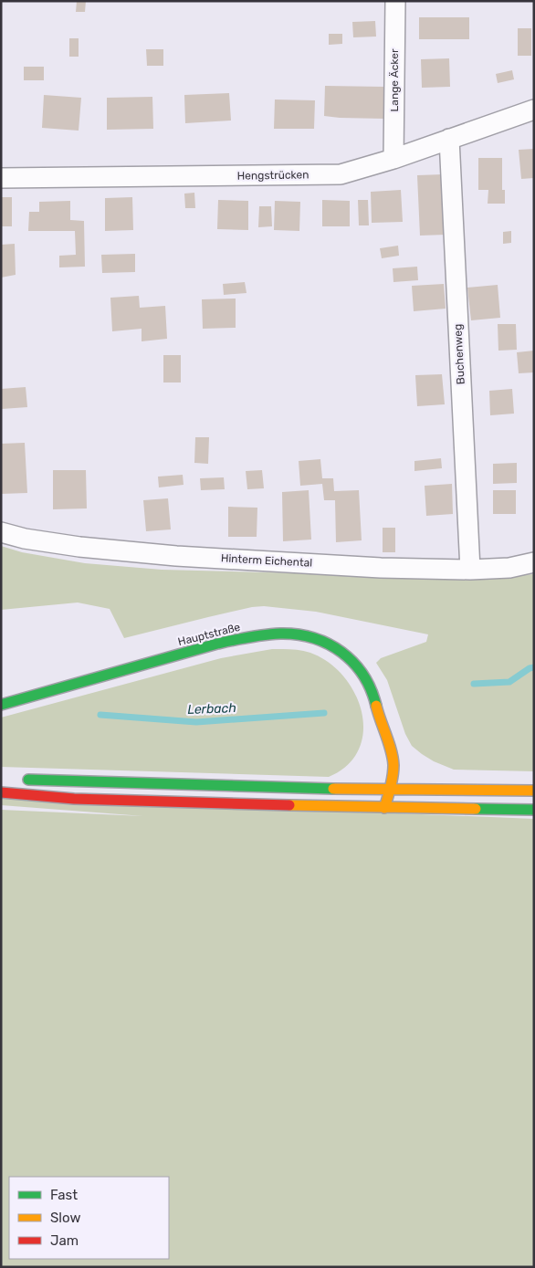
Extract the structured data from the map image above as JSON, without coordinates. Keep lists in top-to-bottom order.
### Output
{
  "streets": {
    "main road": ["Hauptstraße"],
    "street": [
      "Lange Äcker",
      "Hengstrücken",
      "Buchenweg",
      "Hinterm Eichental"
    ]
  },
  "crossings": [
    ["Lange Äcker", "Hengstrücken"],
    ["Hengstrücken", "Buchenweg"],
    ["Buchenweg", "Hinterm Eichental"]
  ],
  "water": ["Lerbach"],
  "legend": ["Fast", "Slow", "Jam"]
}
